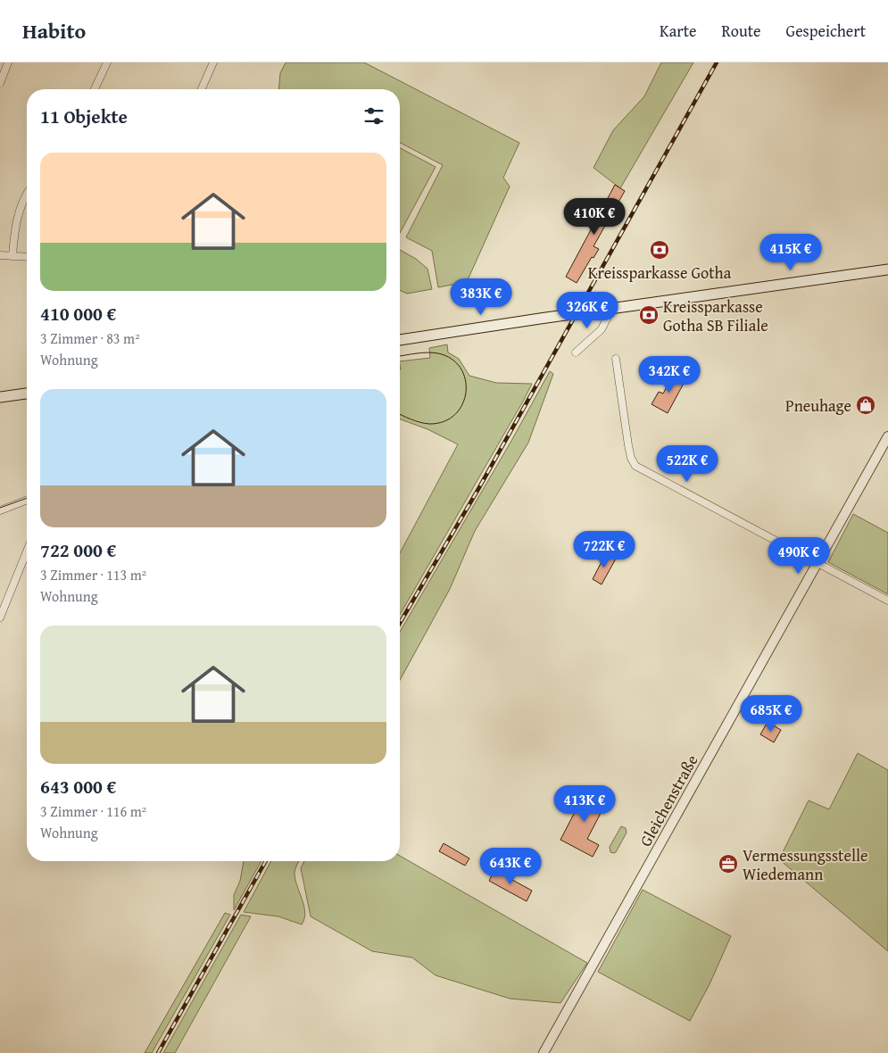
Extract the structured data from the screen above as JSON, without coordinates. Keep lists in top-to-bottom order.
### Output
{
  "streets": {
    "street": ["Gleichenstraße"]
  },
  "places": {
    "bank": ["Kreissparkasse Gotha", "Kreissparkasse Gotha SB Filiale"],
    "shop": ["Pneuhage"],
    "office": ["Vermessungsstelle Wiedemann"]
  },
  "page": {
    "header": "Habito",
    "nav": ["Karte", "Route", "Gespeichert"],
    "heading": "11 Objekte",
    "list": [
      {
        "name": "410 000 €",
        "note": "3 Zimmer · 83 m² · Wohnung"
      },
      {
        "name": "722 000 €",
        "note": "3 Zimmer · 113 m² · Wohnung"
      },
      {
        "name": "643 000 €",
        "note": "3 Zimmer · 116 m² · Wohnung"
      }
    ],
    "price": [
      "410K €",
      "415K €",
      "383K €",
      "326K €",
      "342K €",
      "522K €",
      "722K €",
      "490K €",
      "685K €",
      "413K €",
      "643K €"
    ]
  }
}
